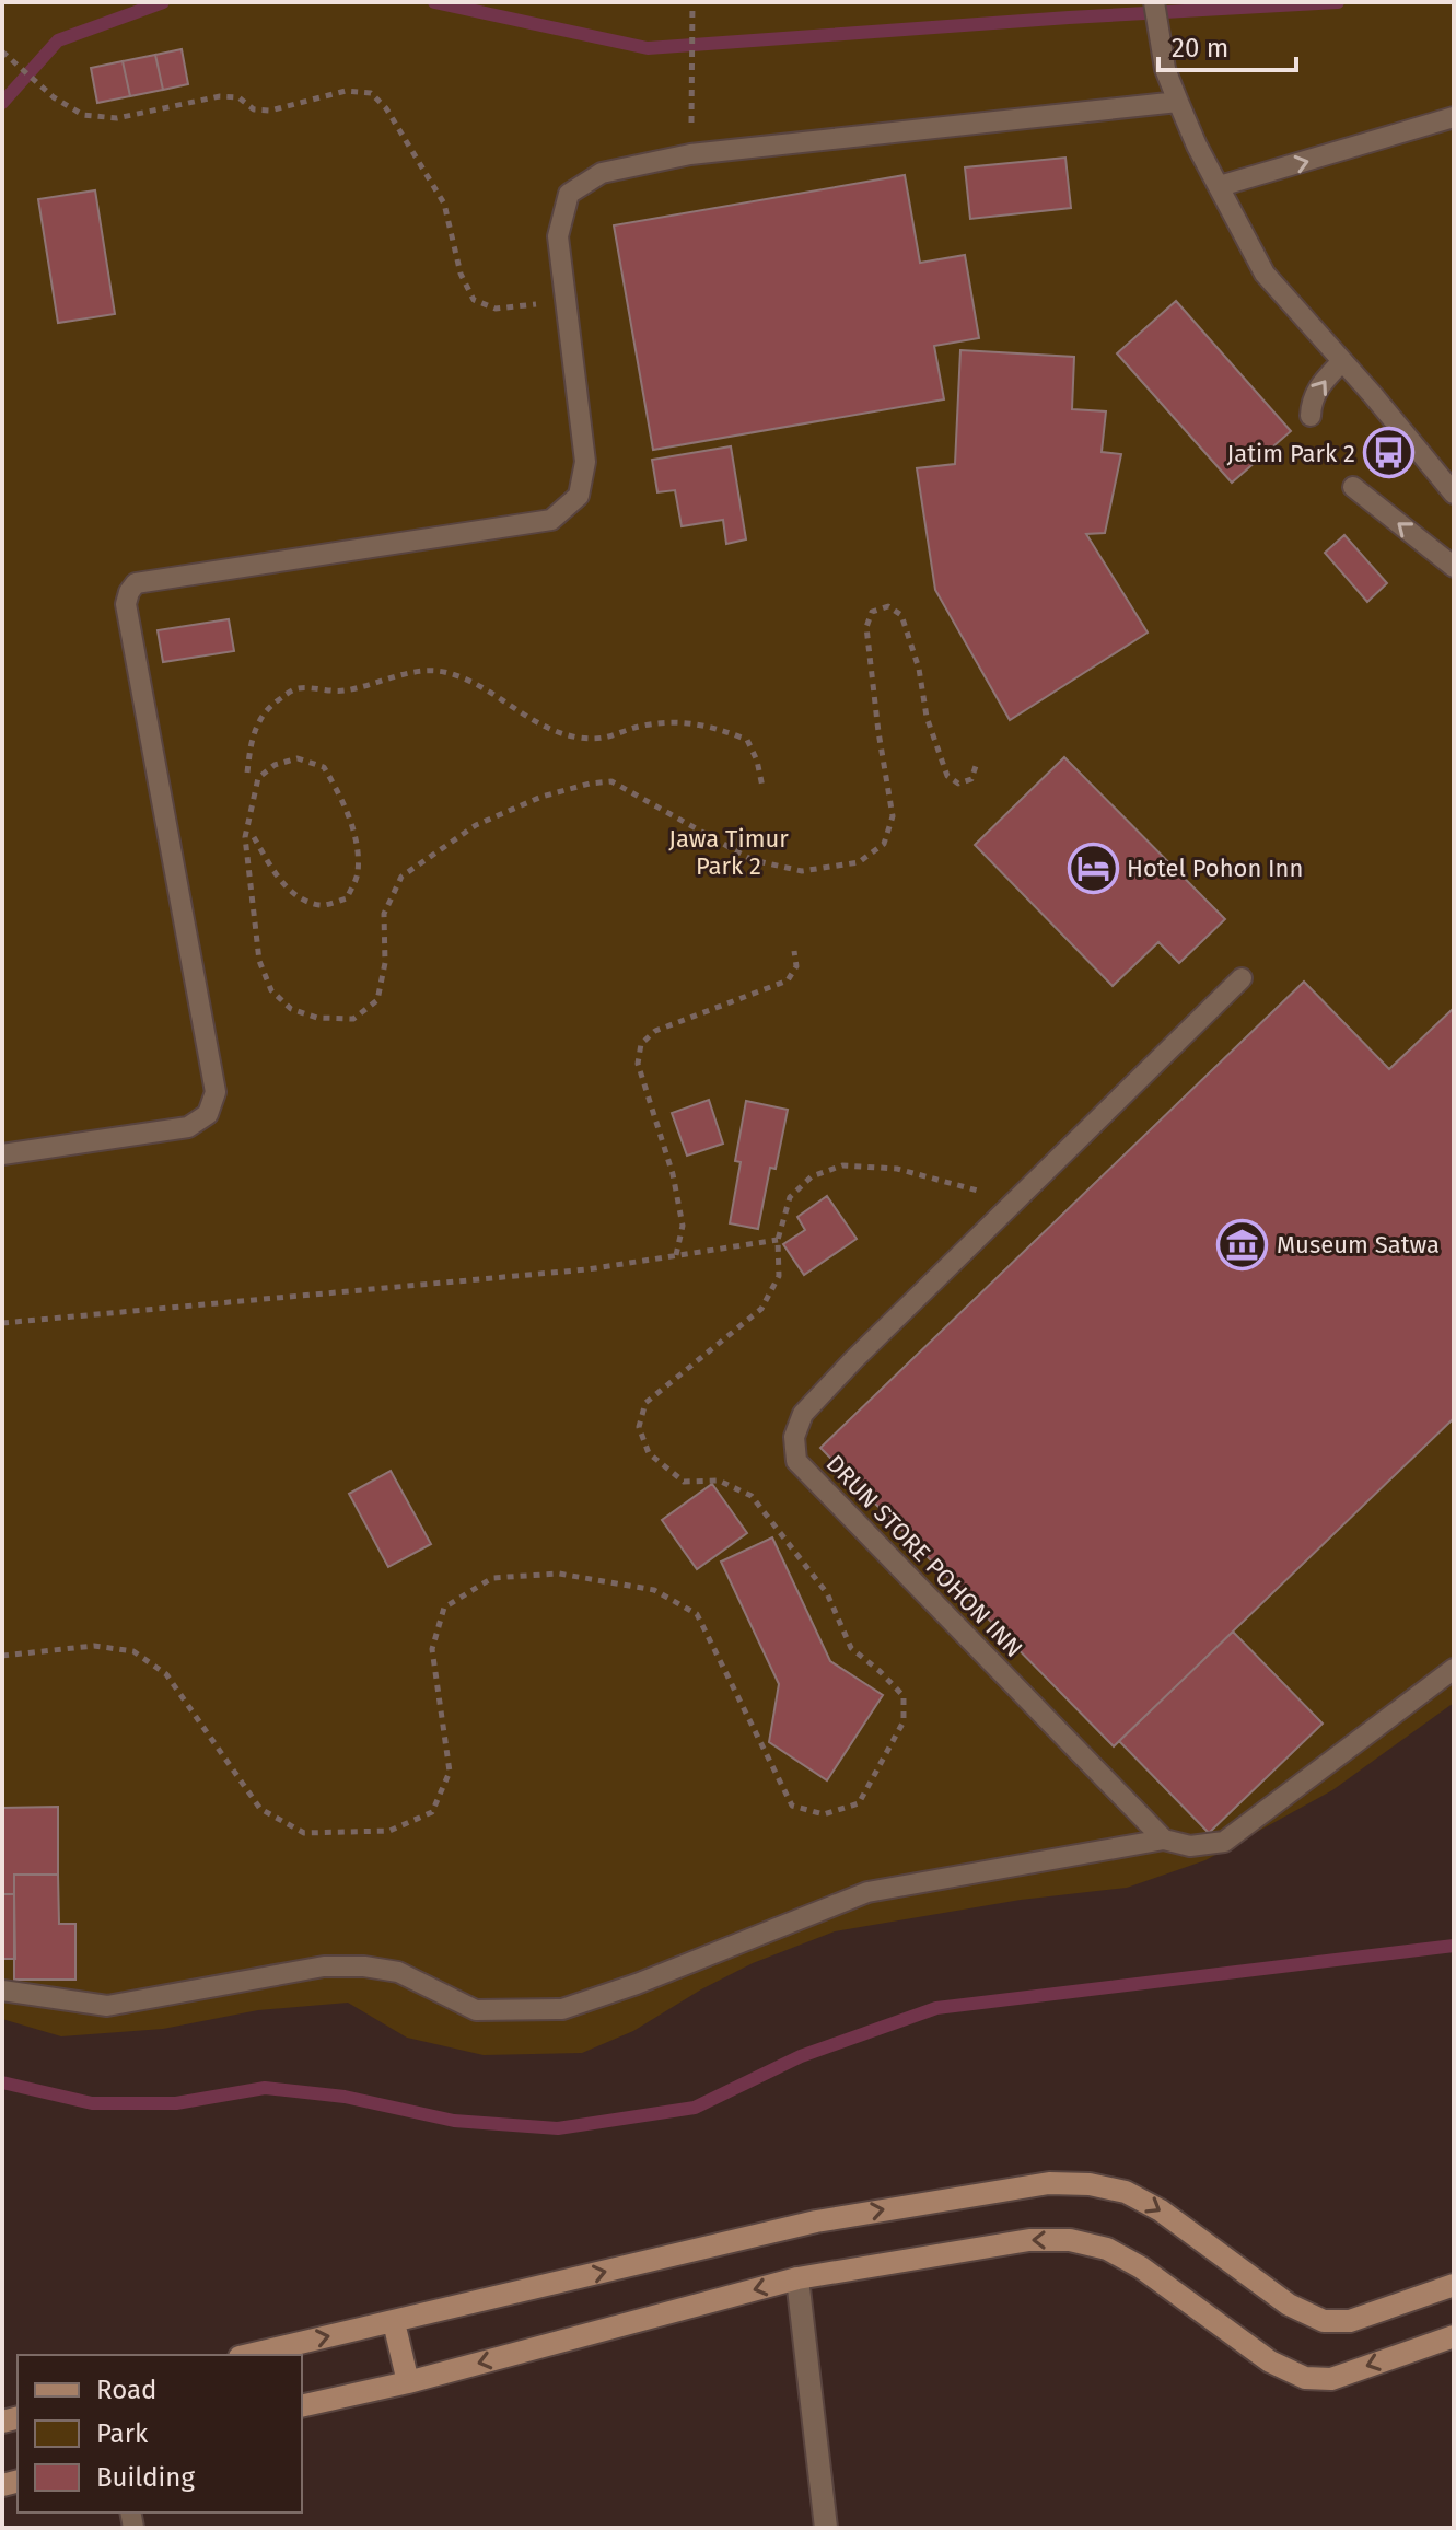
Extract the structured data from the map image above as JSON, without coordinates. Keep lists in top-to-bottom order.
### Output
{
  "streets": {
    "lane": ["DRUN STORE POHON INN"]
  },
  "parks": ["Jawa Timur Park 2"],
  "places": {
    "bus stop": ["Jatim Park 2"],
    "hotel": ["Hotel Pohon Inn"],
    "museum": ["Museum Satwa"]
  },
  "legend": ["Road", "Park", "Building"],
  "scale_bar": "20 m"
}
